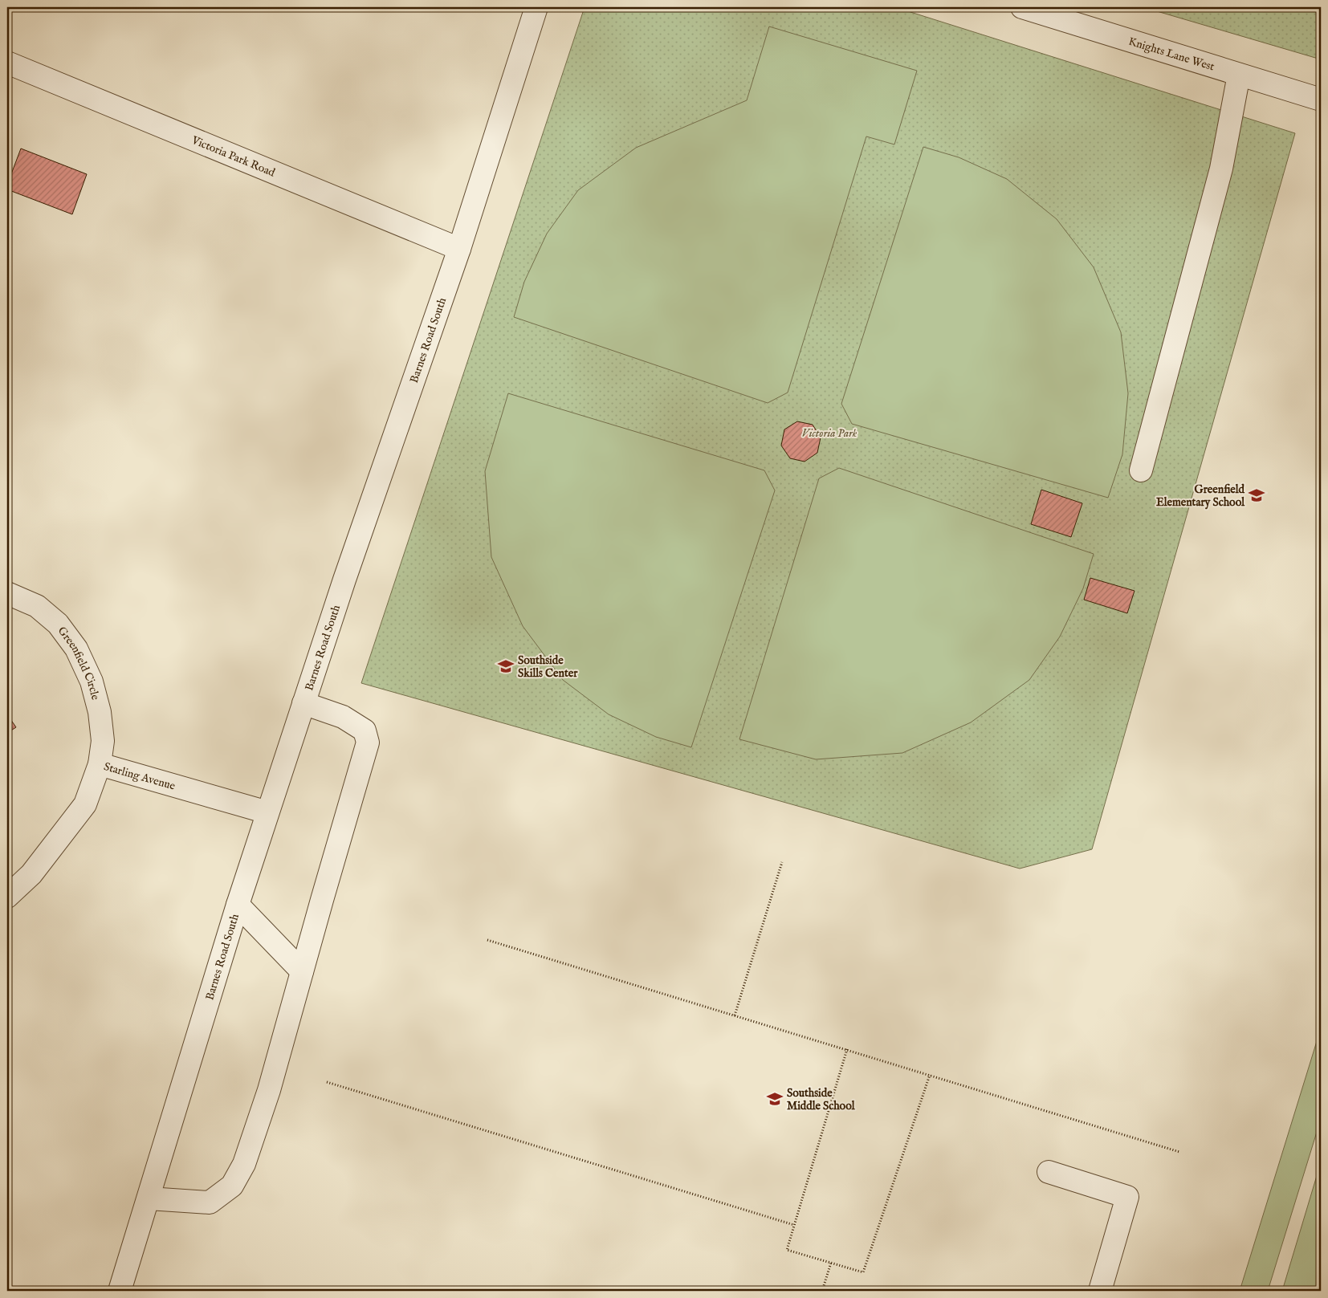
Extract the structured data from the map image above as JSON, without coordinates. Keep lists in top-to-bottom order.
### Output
{
  "streets": {
    "street": [
      "Knights Lane West",
      "Victoria Park Road",
      "Barnes Road South",
      "Greenfield Circle",
      "Starling Avenue"
    ]
  },
  "crossings": [
    ["Victoria Park Road", "Barnes Road South"],
    ["Barnes Road South", "Starling Avenue"],
    ["Greenfield Circle", "Starling Avenue"]
  ],
  "parks": ["Victoria Park"],
  "places": {
    "school or university": ["Greenfield Elementary School", "Southside Skills Center", "Southside Middle School"]
  }
}
